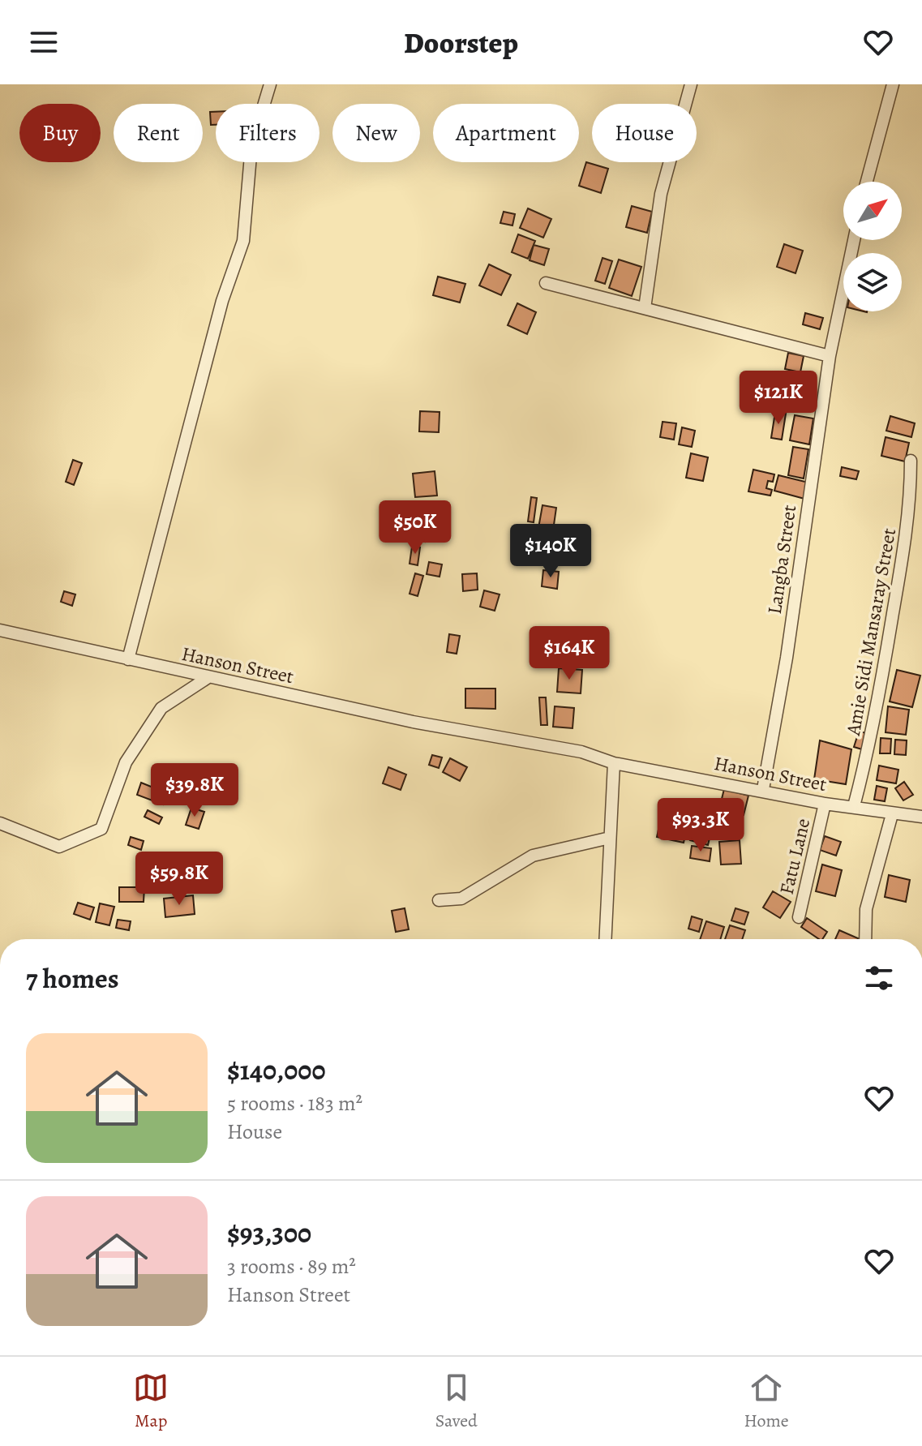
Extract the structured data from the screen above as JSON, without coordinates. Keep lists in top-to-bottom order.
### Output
{
  "streets": {
    "street": [
      "Langba Street",
      "Amie Sidi Mansaray Street",
      "Hanson Street",
      "Fatu Lane"
    ]
  },
  "crossings": [
    ["Langba Street", "Hanson Street"],
    ["Amie Sidi Mansaray Street", "Hanson Street"],
    ["Hanson Street", "Fatu Lane"]
  ],
  "north": "top right",
  "page": {
    "header": "Doorstep",
    "chip": [
      "Buy",
      "Rent",
      "Filters",
      "New",
      "Apartment",
      "House"
    ],
    "price": [
      "$121K",
      "$50K",
      "$140K",
      "$164K",
      "$39.8K",
      "$93.3K",
      "$59.8K"
    ],
    "heading": "7 homes",
    "list": [
      {
        "name": "$140,000",
        "note": "5 rooms · 183 m² · House"
      },
      {
        "name": "$93,300",
        "note": "3 rooms · 89 m² · Hanson Street"
      }
    ],
    "tabs": ["Map", "Saved", "Home"]
  }
}
